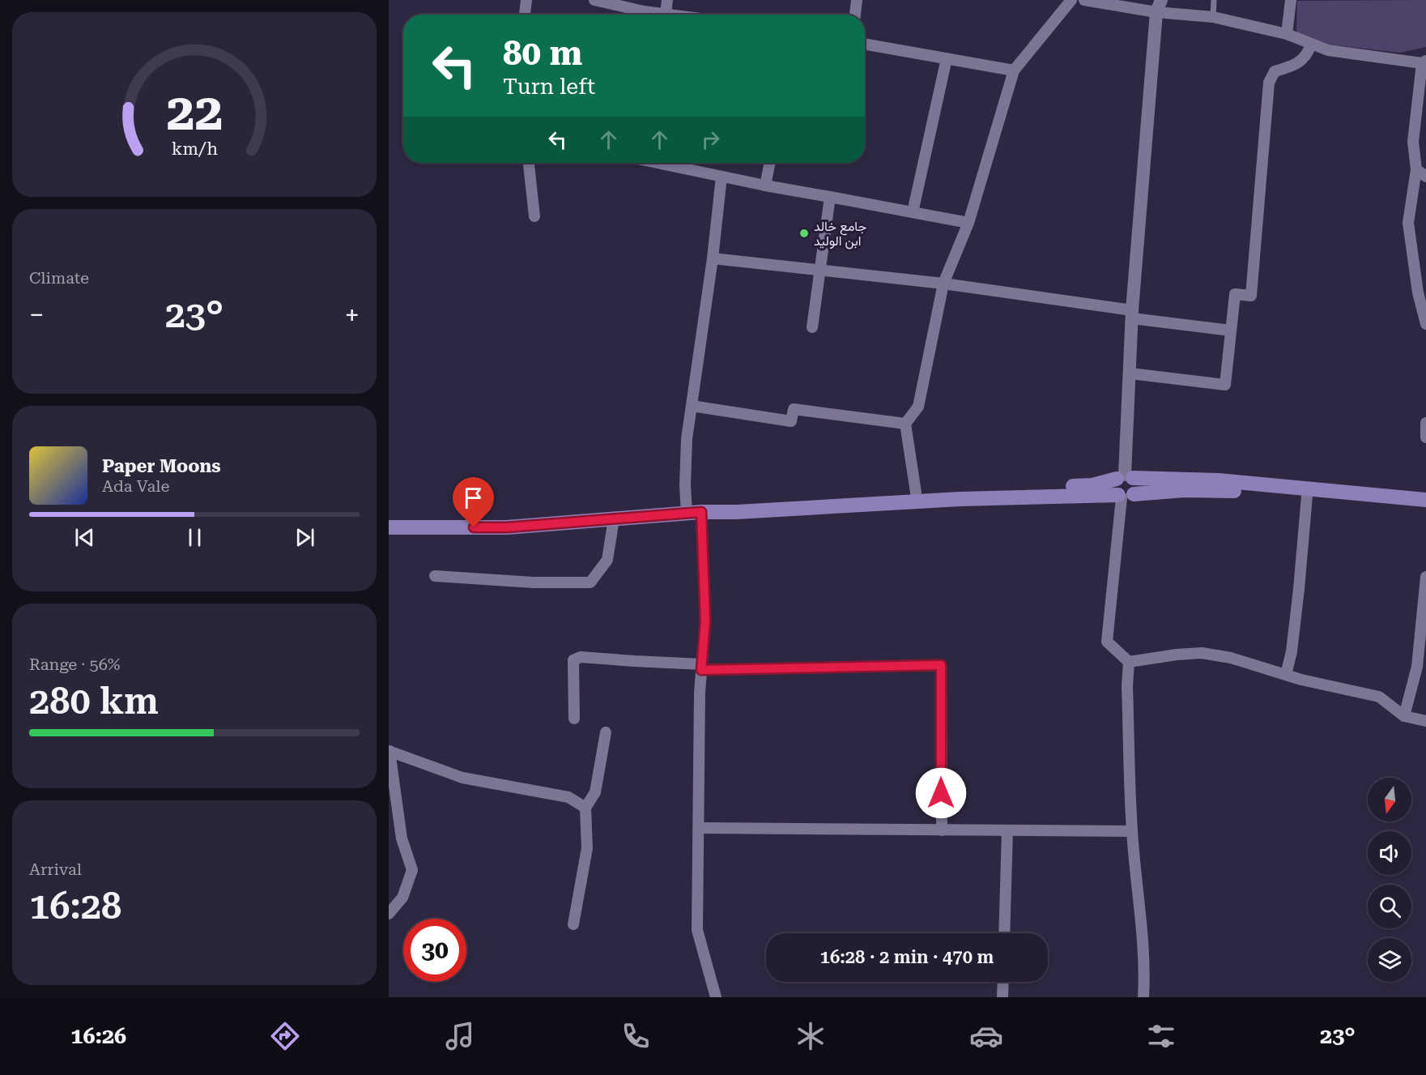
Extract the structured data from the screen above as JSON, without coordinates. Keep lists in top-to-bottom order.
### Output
{
  "places": ["جامع خالد ابن الوليد"],
  "north": "bottom",
  "page": {
    "turn": ["80 m", "Turn left"],
    "tile": [
      "Climate",
      ["Range · 56%", "280 km"],
      ["Arrival", "16:28"]
    ],
    "heat": ["−", "23°", "+"],
    "song": ["Paper Moons", "Ada Vale"],
    "limit": "30",
    "trip": "16:28 · 2 min · 470 m",
    "tabs": ["16:26", "23°"],
    "gauge": ["22", "km/h"]
  }
}
